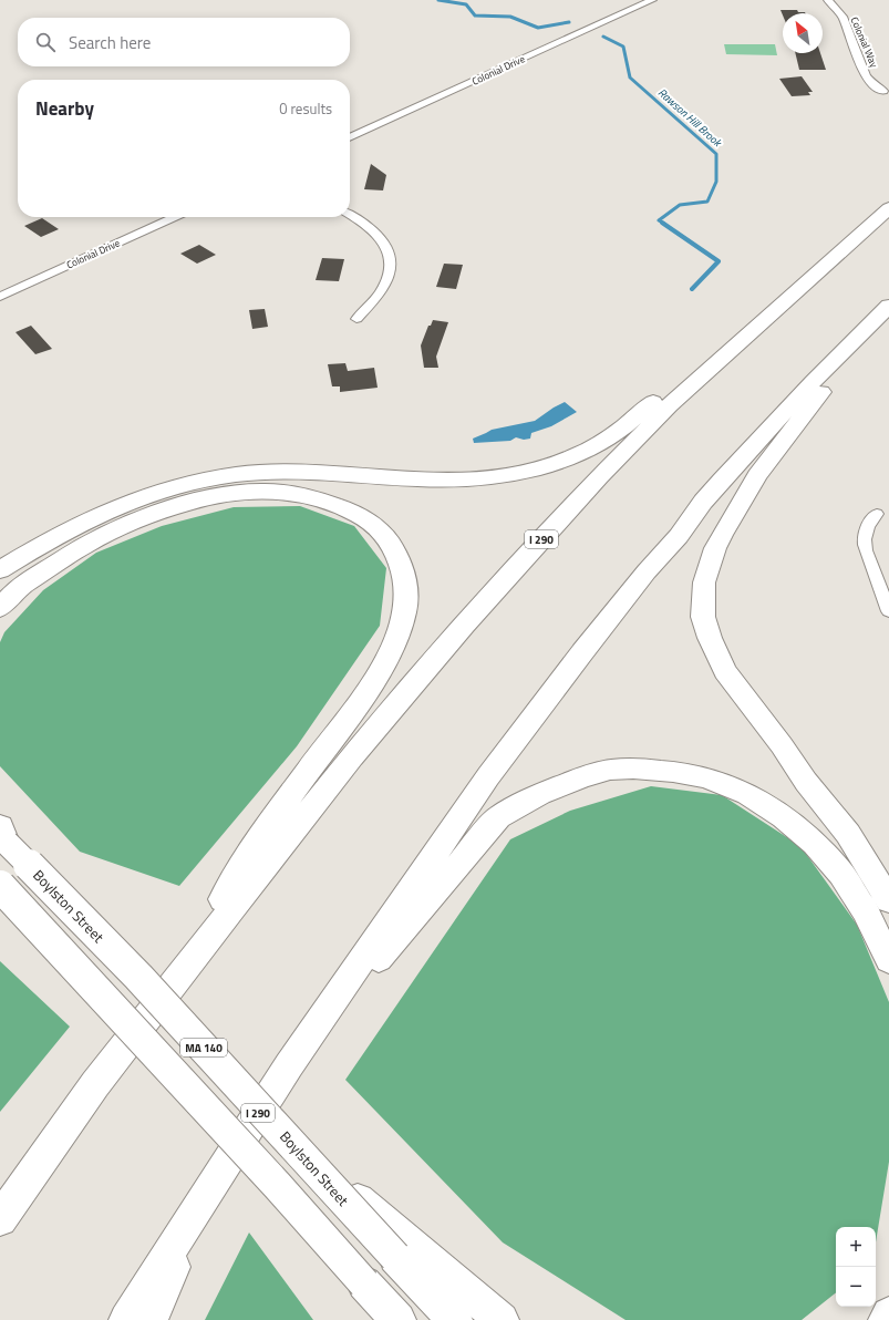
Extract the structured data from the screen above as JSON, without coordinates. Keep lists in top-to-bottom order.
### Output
{
  "streets": {
    "main road": ["I 290", "Boylston Street", "MA 140"],
    "street": ["Colonial Way", "Colonial Drive"]
  },
  "water": ["Rawson Hill Brook"],
  "north": "top left",
  "page": {
    "search": "Search here",
    "heading": ["Nearby", "0 results"],
    "map_buttons": ["+", "−"]
  }
}
